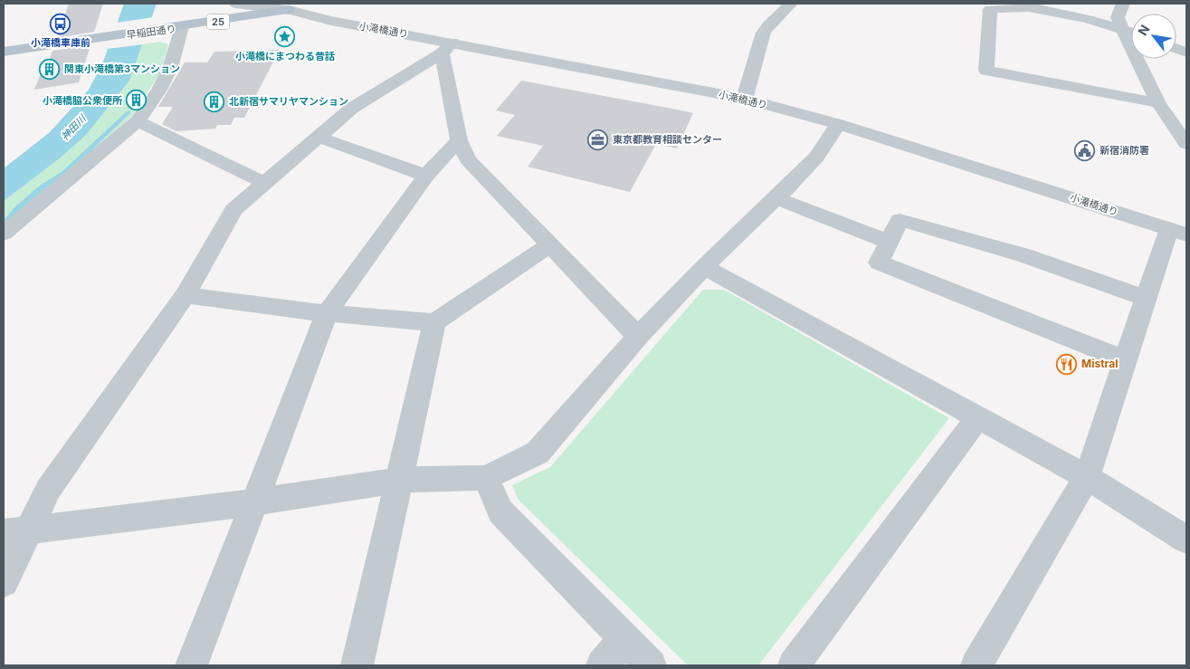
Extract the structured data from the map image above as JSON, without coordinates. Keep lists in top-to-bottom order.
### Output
{
  "streets": {
    "main road": ["25", "早稲田通り"],
    "street": ["小滝橋通り"]
  },
  "crossings": [
    ["小滝橋通り", "早稲田通り"]
  ],
  "water": ["神田川"],
  "places": {
    "bus stop": ["小滝橋車庫前"],
    "place": ["小滝橋にまつわる昔話"],
    "building": ["関東小滝橋第3マンション", "小滝橋脇公衆便所", "北新宿サマリヤマンション"],
    "office": ["東京都教育相談センター"],
    "public building": ["新宿消防署"],
    "restaurant": ["Mistral"]
  },
  "north": "top left"
}
